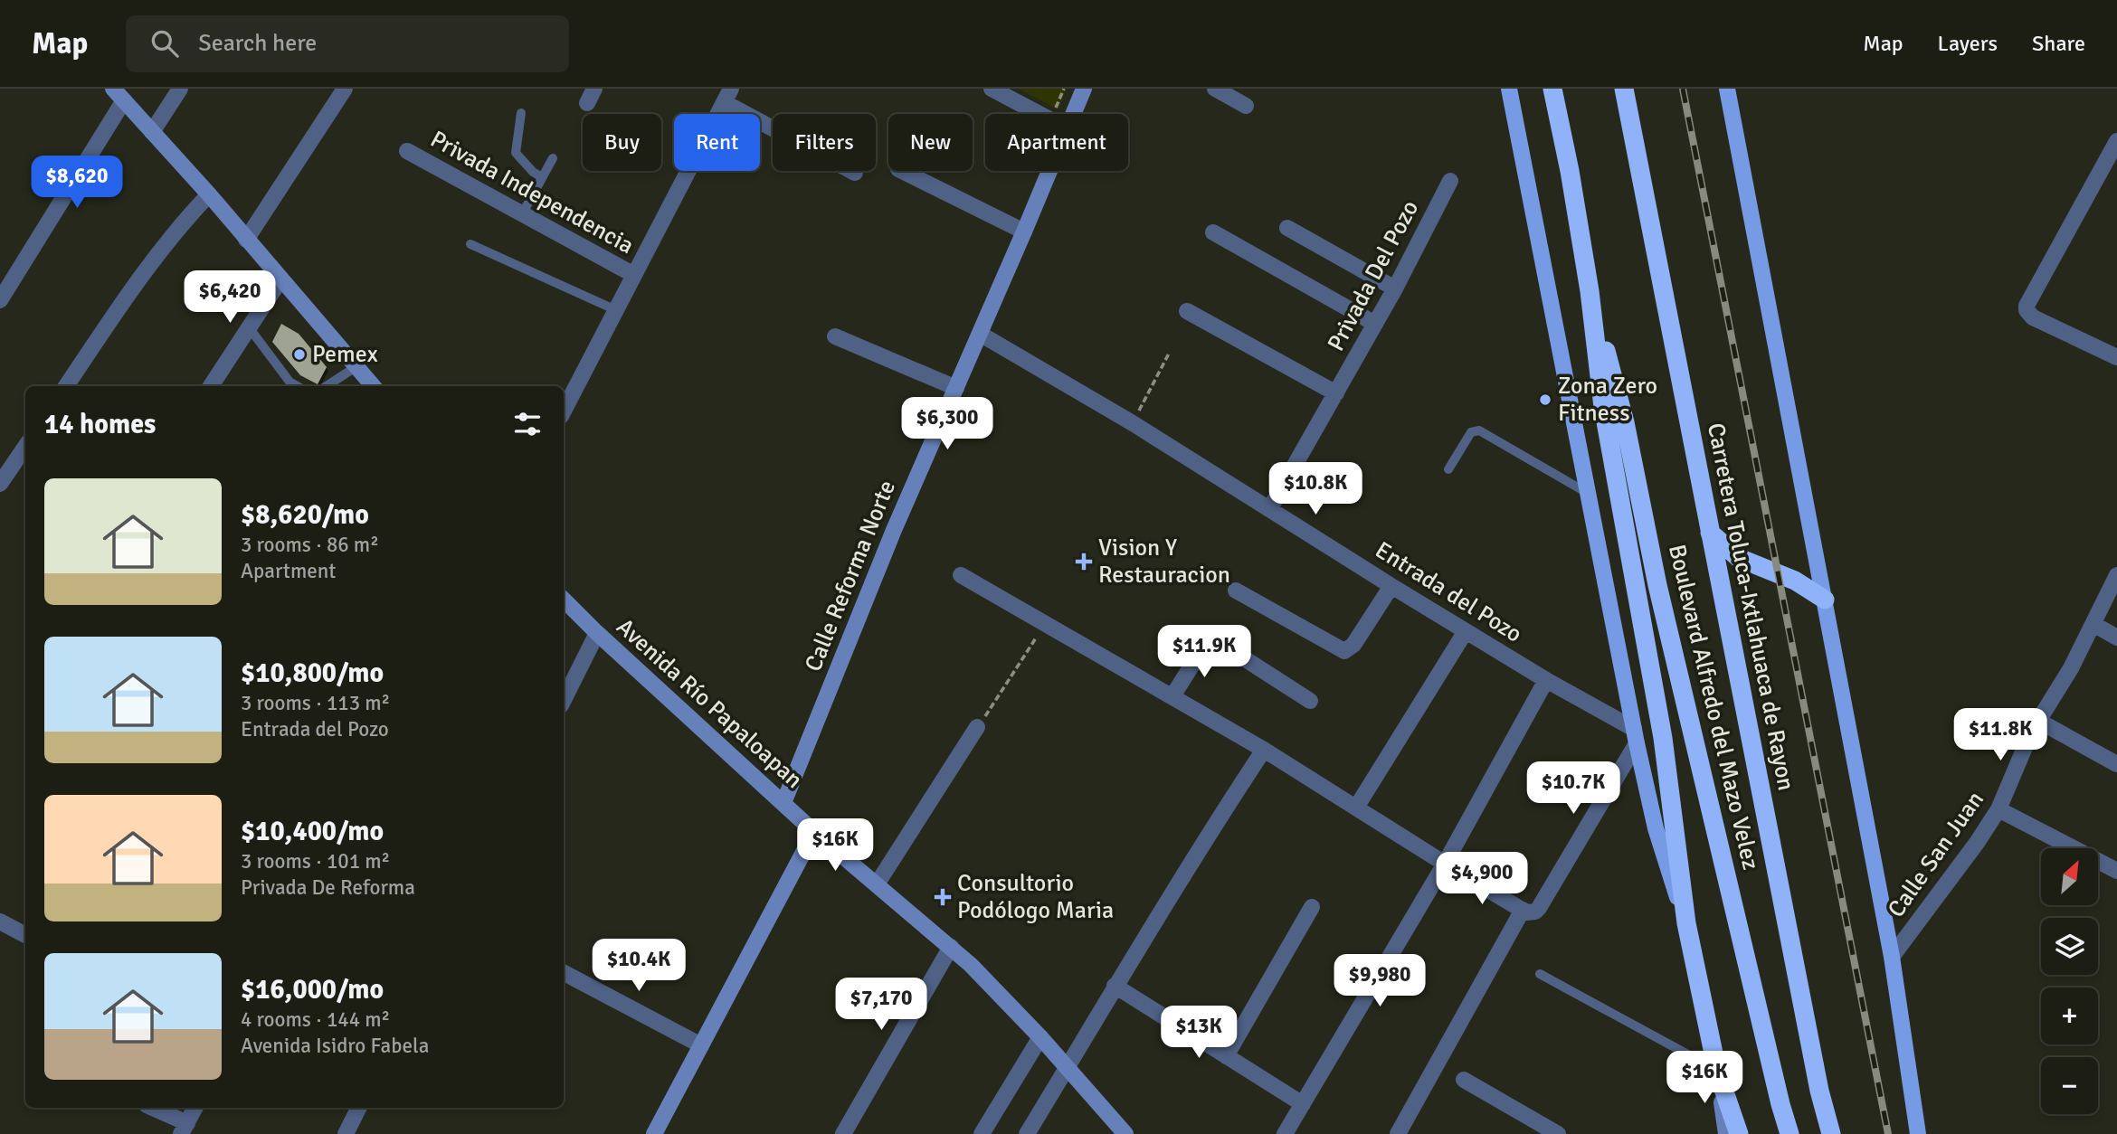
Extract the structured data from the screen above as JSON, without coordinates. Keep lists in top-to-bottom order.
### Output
{
  "streets": {
    "highway": ["Carretera Toluca-Ixtlahuaca de Rayon", "Boulevard Alfredo del Mazo Velez"],
    "main road": ["Calle Reforma Norte", "Avenida Río Papaloapan"],
    "street": [
      "Privada Independencia",
      "Privada Del Pozo",
      "Entrada del Pozo",
      "Calle San Juan"
    ]
  },
  "crossings": [
    ["Privada Del Pozo", "Entrada del Pozo"],
    ["Calle Reforma Norte", "Entrada del Pozo"],
    ["Calle Reforma Norte", "Avenida Río Papaloapan"]
  ],
  "places": {
    "other": ["Pemex", "Zona Zero Fitness"],
    "health": ["Vision Y Restauracion", "Consultorio Podólogo Maria"]
  },
  "north": "top right",
  "page": {
    "header": "Map",
    "search": "Search here",
    "nav": ["Map", "Layers", "Share"],
    "chip": [
      "Buy",
      "Rent",
      "Filters",
      "New",
      "Apartment"
    ],
    "price": [
      "$8,620",
      "$6,420",
      "$6,300",
      "$10.8K",
      "$11.9K",
      "$11.8K",
      "$10.7K",
      "$16K",
      "$4,900",
      "$10.4K",
      "$9,980",
      "$7,170",
      "$13K",
      "$16K"
    ],
    "heading": "14 homes",
    "list": [
      {
        "name": "$8,620/mo",
        "note": "3 rooms · 86 m² · Apartment"
      },
      {
        "name": "$10,800/mo",
        "note": "3 rooms · 113 m² · Entrada del Pozo"
      },
      {
        "name": "$10,400/mo",
        "note": "3 rooms · 101 m² · Privada De Reforma"
      },
      {
        "name": "$16,000/mo",
        "note": "4 rooms · 144 m² · Avenida Isidro Fabela"
      }
    ],
    "map_buttons": ["+", "−"]
  }
}
